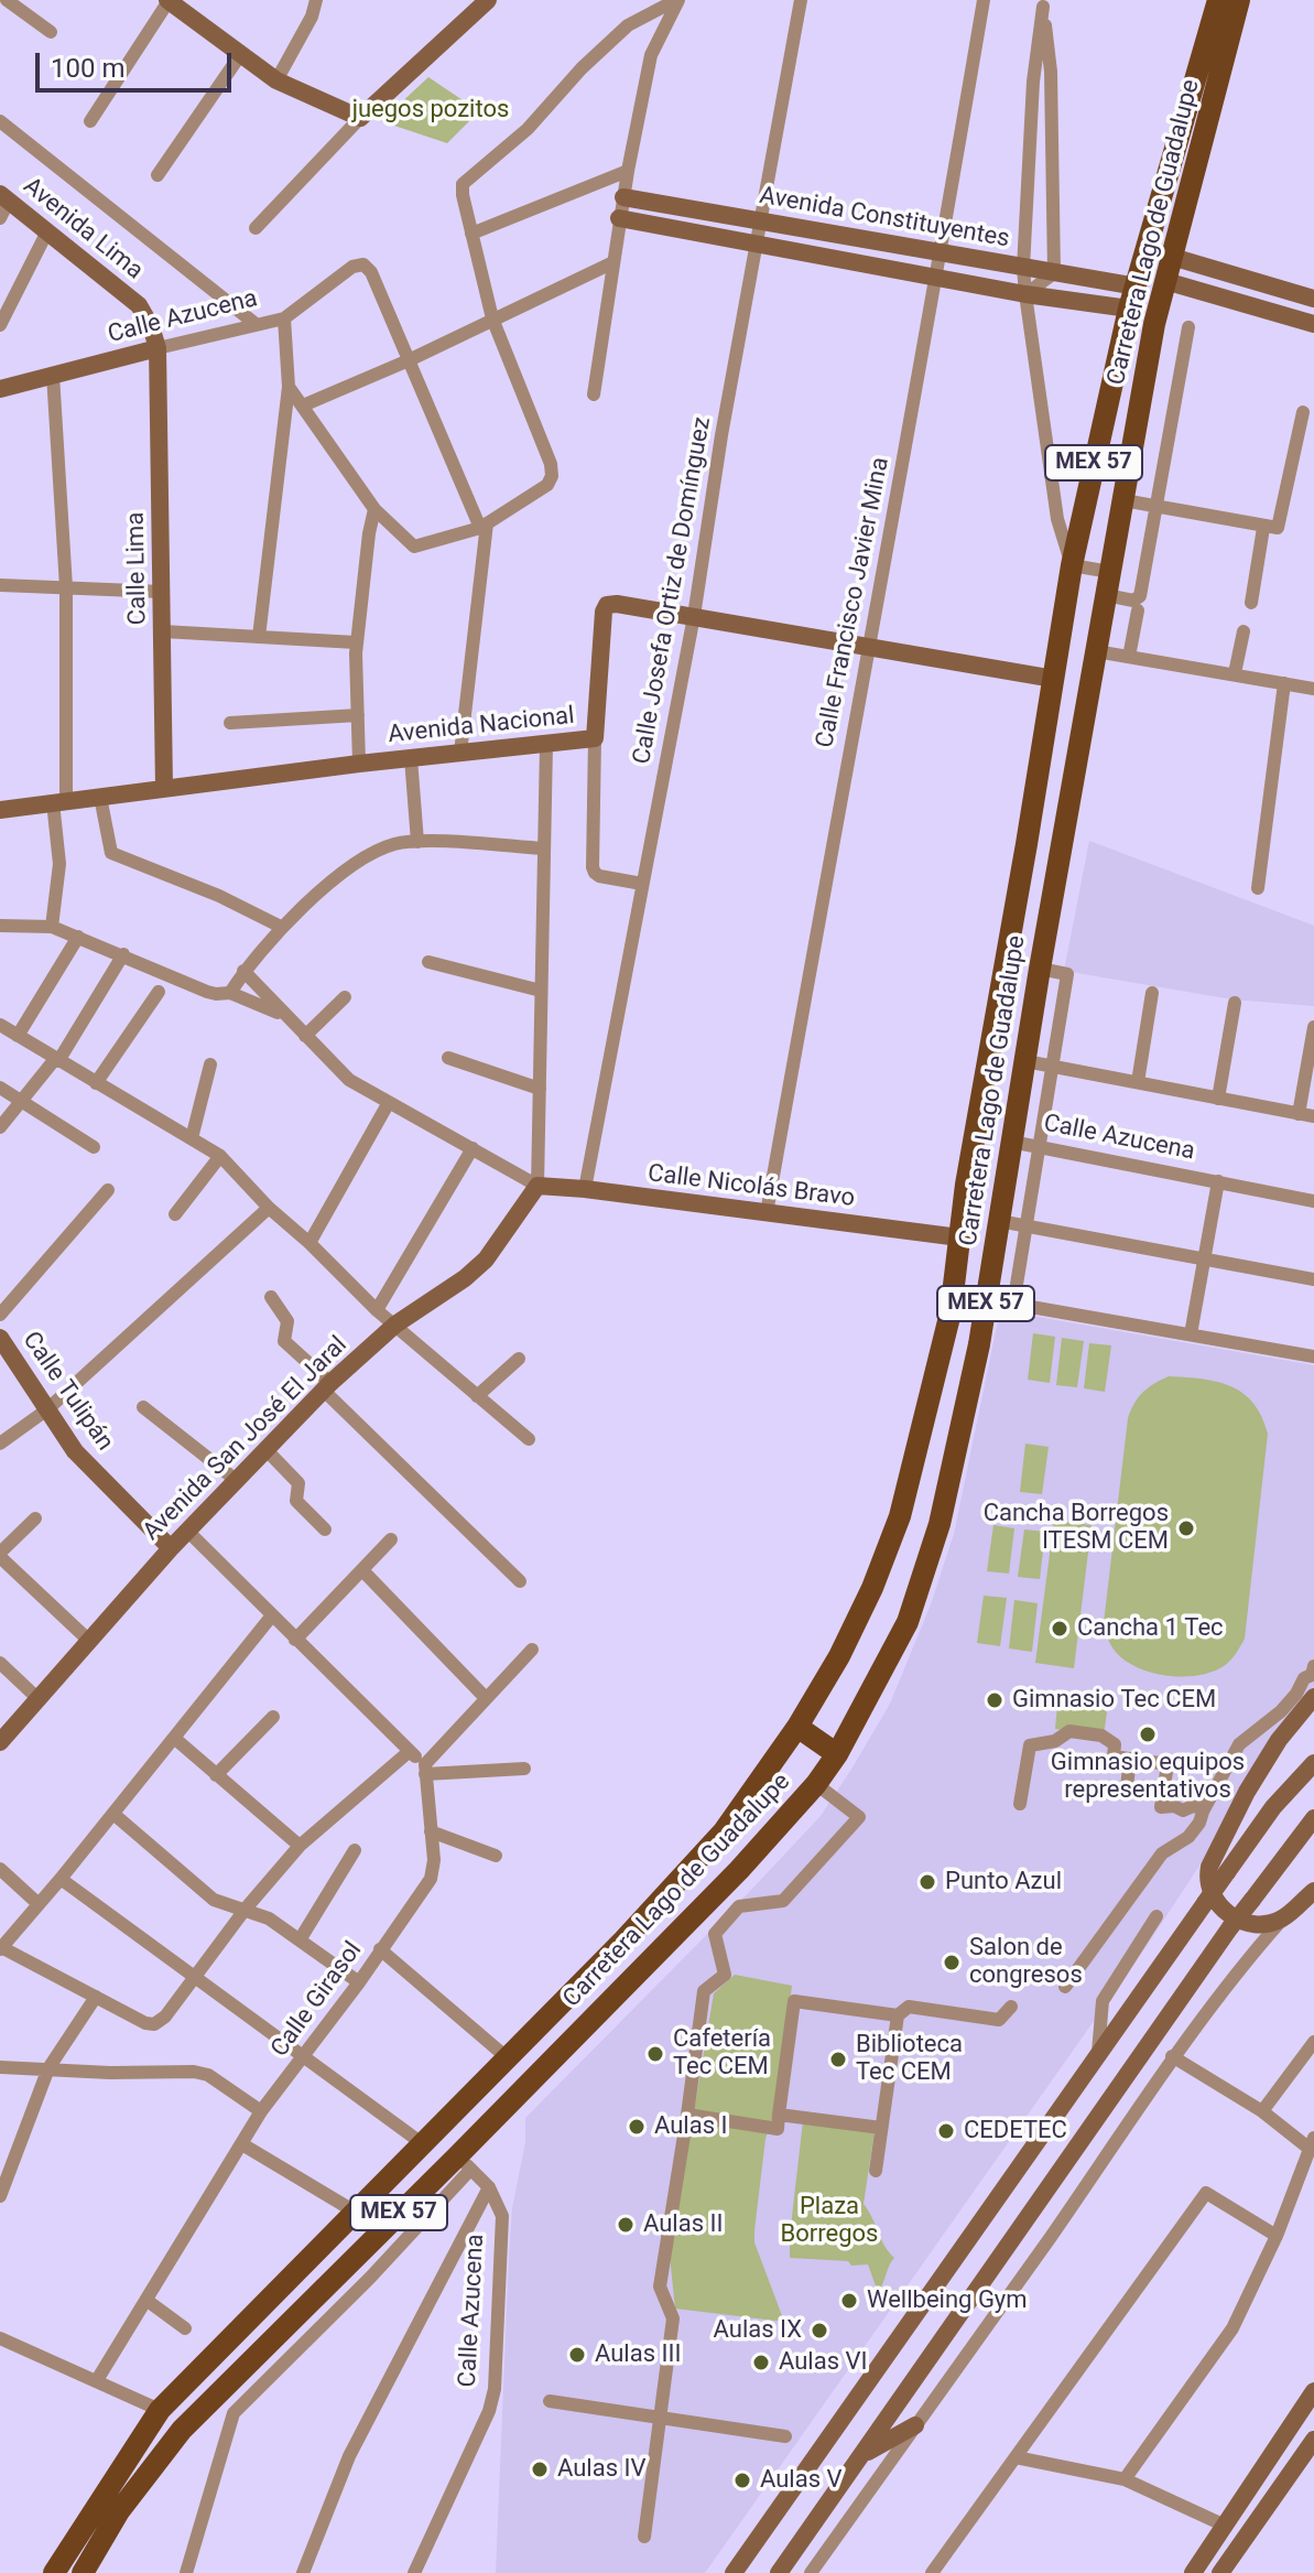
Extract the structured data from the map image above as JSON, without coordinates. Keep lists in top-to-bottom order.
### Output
{
  "streets": {
    "main road": ["Carretera Lago de Guadalupe", "MEX 57"],
    "street": [
      "Avenida Constituyentes",
      "Avenida Lima",
      "Calle Azucena",
      "Calle Lima",
      "Calle Josefa Ortiz de Domínguez",
      "Calle Francisco Javier Mina",
      "Avenida Nacional",
      "Calle Nicolás Bravo",
      "Calle Tulipán",
      "Avenida San José El Jaral",
      "Calle Girasol"
    ]
  },
  "crossings": [
    ["Avenida Constituyentes", "Carretera Lago de Guadalupe"],
    ["Avenida Constituyentes", "Calle Josefa Ortiz de Domínguez"],
    ["Avenida Constituyentes", "Calle Francisco Javier Mina"],
    ["Avenida Lima", "Calle Azucena"],
    ["Avenida Lima", "Calle Lima"],
    ["Carretera Lago de Guadalupe", "Calle Azucena"],
    ["Carretera Lago de Guadalupe", "Avenida Nacional"],
    ["Carretera Lago de Guadalupe", "Calle Nicolás Bravo"],
    ["Calle Azucena", "Calle Lima"],
    ["Calle Lima", "Avenida Nacional"],
    ["Calle Josefa Ortiz de Domínguez", "Avenida Nacional"],
    ["Calle Josefa Ortiz de Domínguez", "Calle Nicolás Bravo"],
    ["Calle Francisco Javier Mina", "Avenida Nacional"],
    ["Calle Francisco Javier Mina", "Calle Nicolás Bravo"],
    ["Calle Nicolás Bravo", "Avenida San José El Jaral"],
    ["Calle Tulipán", "Avenida San José El Jaral"]
  ],
  "parks": ["juegos pozitos", "Plaza Borregos"],
  "places": [
    "Cancha Borregos ITESM CEM",
    "Cancha 1 Tec",
    "Gimnasio Tec CEM",
    "Gimnasio equipos representativos",
    "Punto Azul",
    "Salon de congresos",
    "Cafetería Tec CEM",
    "Biblioteca Tec CEM",
    "Aulas I",
    "CEDETEC",
    "Aulas II",
    "Wellbeing Gym",
    "Aulas IX",
    "Aulas III",
    "Aulas VI",
    "Aulas IV",
    "Aulas V"
  ],
  "scale_bar": "100 m"
}
